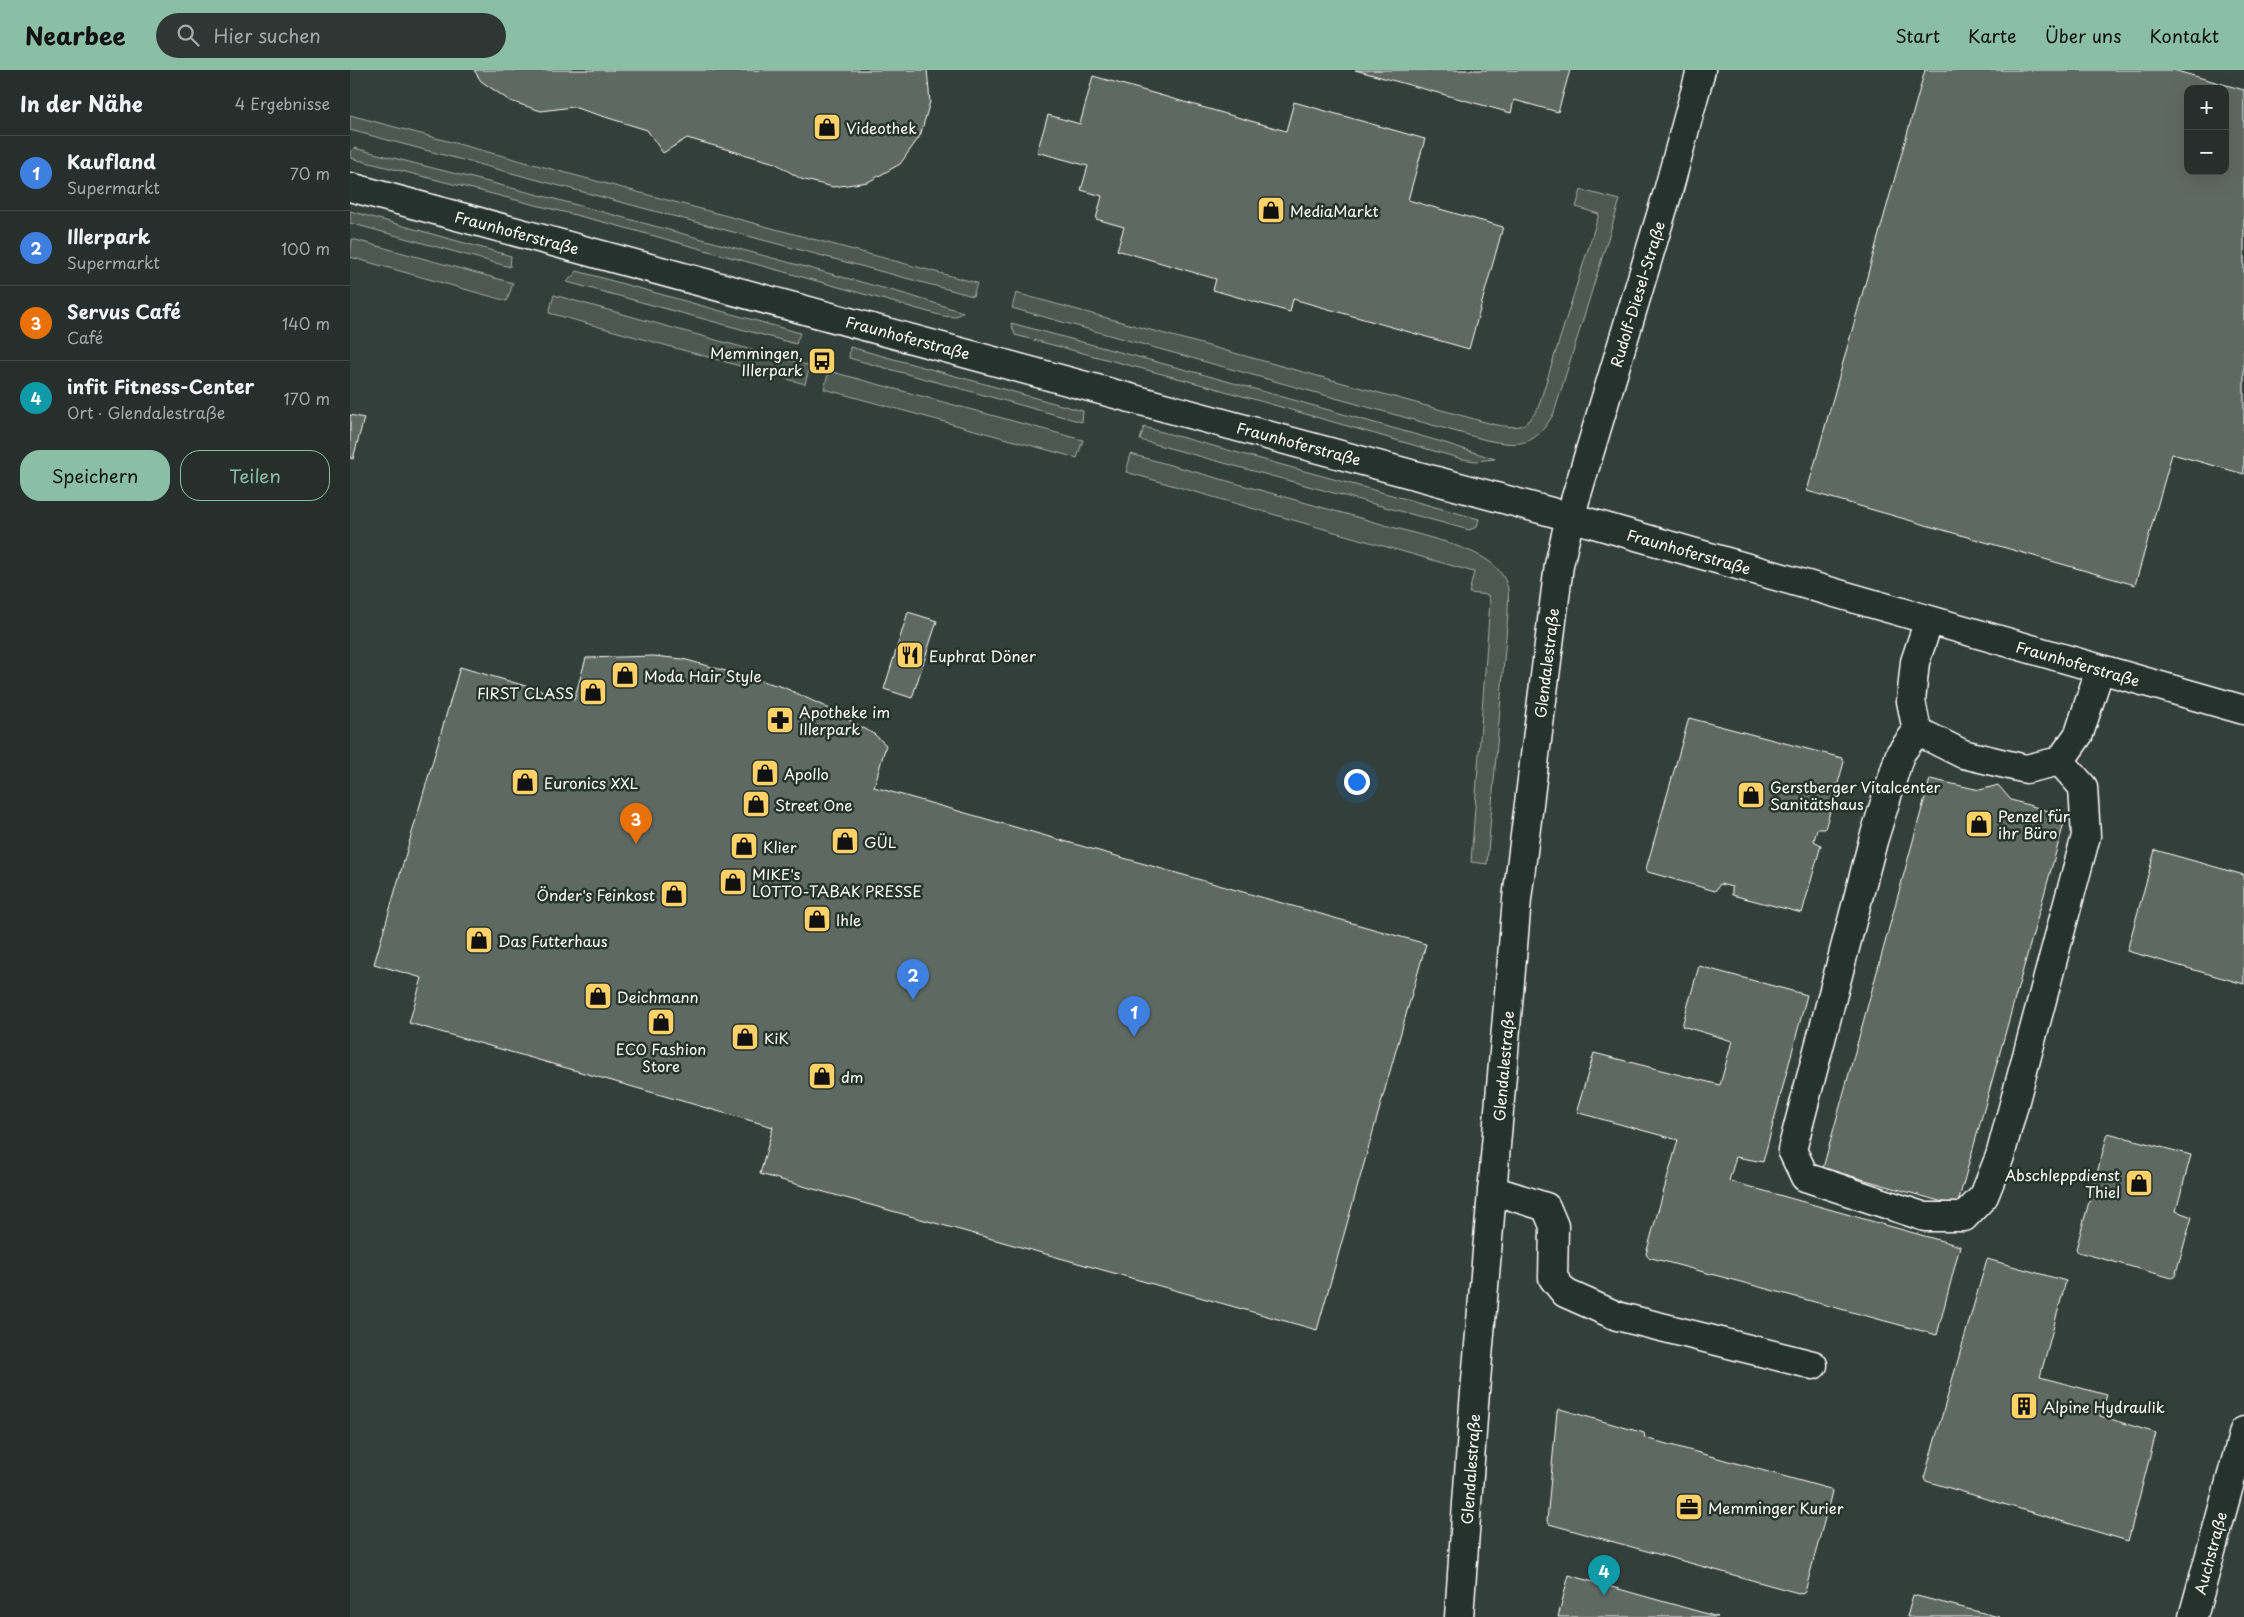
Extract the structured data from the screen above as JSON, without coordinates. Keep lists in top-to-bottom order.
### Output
{
  "streets": {
    "street": [
      "Fraunhoferstraße",
      "Rudolf-Diesel-Straße",
      "Glendalestraße",
      "Auchstraße"
    ]
  },
  "crossings": [
    ["Fraunhoferstraße", "Rudolf-Diesel-Straße"],
    ["Fraunhoferstraße", "Glendalestraße"],
    ["Rudolf-Diesel-Straße", "Glendalestraße"]
  ],
  "places": {
    "shop": [
      "Videothek",
      "MediaMarkt",
      "Moda Hair Style",
      "FIRST CLASS",
      "Apollo",
      "Euronics XXL",
      "Gerstberger Vitalcenter Sanitätshaus",
      "Street One",
      "Penzel für ihr Büro",
      "GÜL",
      "Klier",
      "MIKE's LOTTO-TABAK PRESSE",
      "Önder's Feinkost",
      "Ihle",
      "Das Futterhaus",
      "Deichmann",
      "ECO Fashion Store",
      "KiK",
      "dm",
      "Abschleppdienst Thiel"
    ],
    "bus stop": ["Memmingen, Illerpark"],
    "restaurant": ["Euphrat Döner"],
    "pharmacy": ["Apotheke im Illerpark"],
    "building": ["Alpine Hydraulik"],
    "office": ["Memminger Kurier"]
  },
  "page": {
    "header": "Nearbee",
    "search": "Hier suchen",
    "nav": [
      "Start",
      "Karte",
      "Über uns",
      "Kontakt"
    ],
    "heading": ["In der Nähe", "4 Ergebnisse"],
    "map_buttons": ["+", "−"],
    "list": [
      {
        "mark": "1",
        "name": "Kaufland",
        "note": "Supermarkt",
        "value": "70 m"
      },
      {
        "mark": "2",
        "name": "Illerpark",
        "note": "Supermarkt",
        "value": "100 m"
      },
      {
        "mark": "3",
        "name": "Servus Café",
        "note": "Café",
        "value": "140 m"
      },
      {
        "mark": "4",
        "name": "infit Fitness-Center",
        "note": "Ort · Glendalestraße",
        "value": "170 m"
      }
    ],
    "buttons": ["Speichern", "Teilen"],
    "pins": [
      "3",
      "2",
      "1",
      "4"
    ]
  }
}
